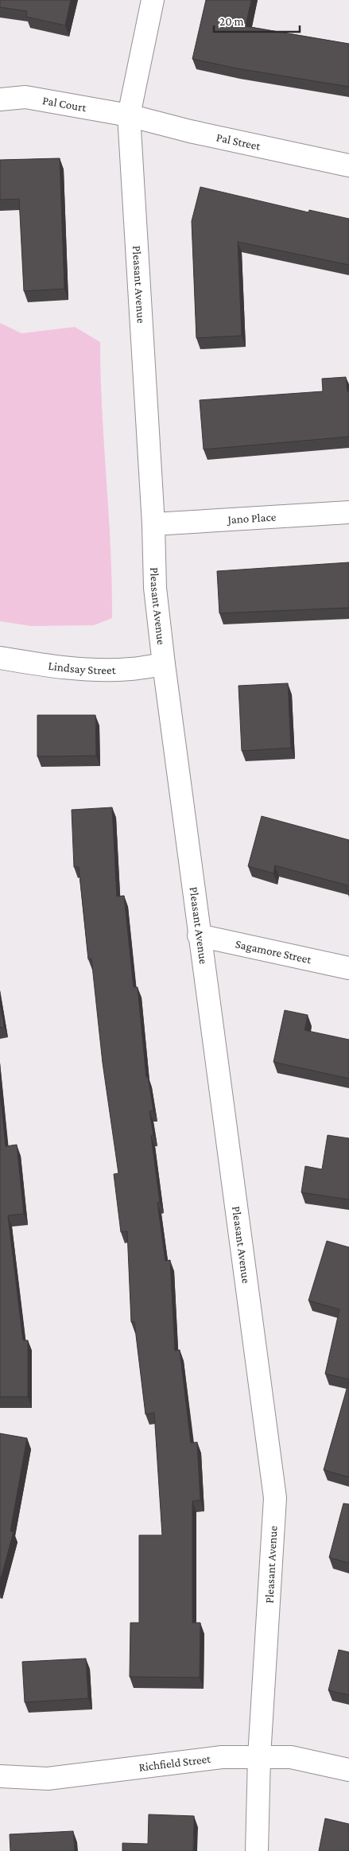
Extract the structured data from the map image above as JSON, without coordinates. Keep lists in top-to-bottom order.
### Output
{
  "streets": {
    "street": [
      "Pal Court",
      "Pal Street",
      "Pleasant Avenue",
      "Jano Place",
      "Lindsay Street",
      "Sagamore Street",
      "Richfield Street"
    ]
  },
  "crossings": [
    ["Pal Court", "Pal Street"],
    ["Pal Court", "Pleasant Avenue"],
    ["Pal Street", "Pleasant Avenue"],
    ["Pleasant Avenue", "Jano Place"],
    ["Pleasant Avenue", "Lindsay Street"],
    ["Pleasant Avenue", "Sagamore Street"],
    ["Pleasant Avenue", "Richfield Street"]
  ],
  "scale_bar": "20 m"
}
